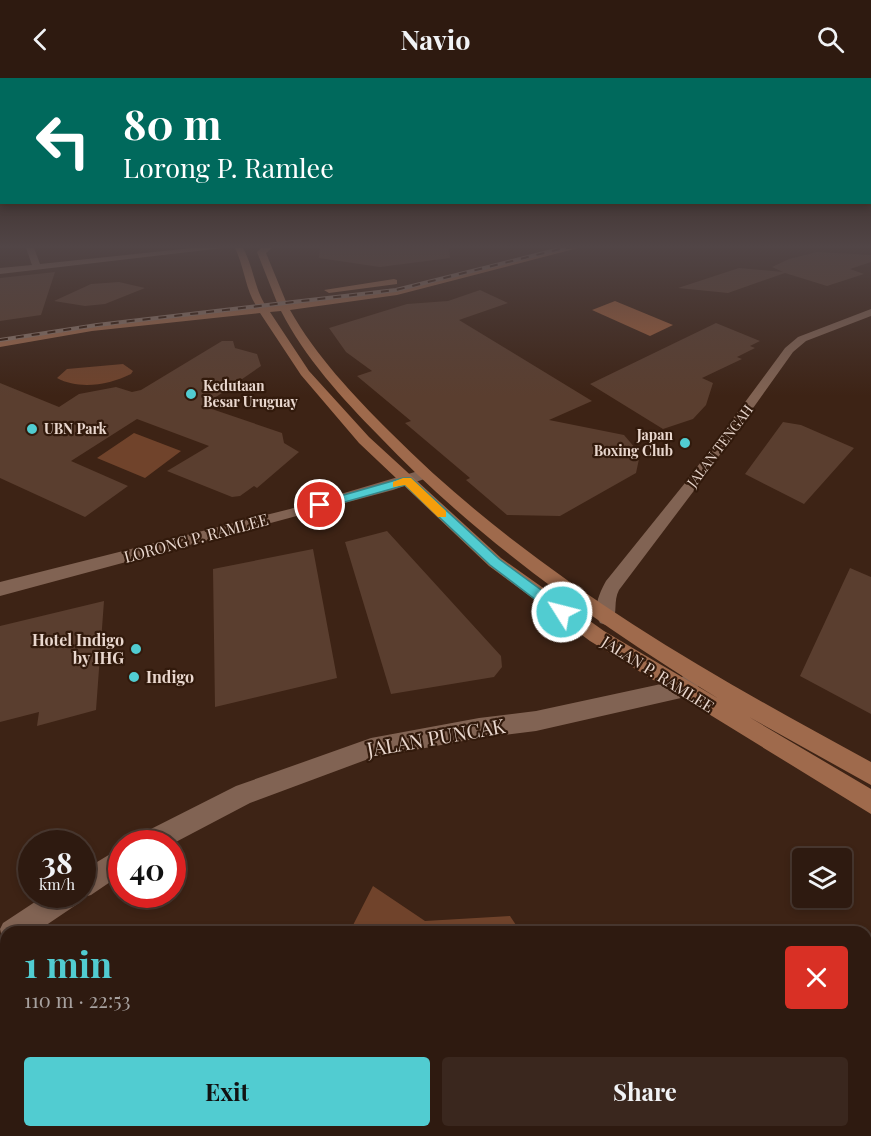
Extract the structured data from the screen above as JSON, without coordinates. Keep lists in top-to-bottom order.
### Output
{
  "streets": {
    "street": [
      "JALAN TENGAH",
      "LORONG P. RAMLEE",
      "JALAN P. RAMLEE",
      "JALAN PUNCAK"
    ]
  },
  "crossings": [
    ["JALAN TENGAH", "JALAN P. RAMLEE"],
    ["LORONG P. RAMLEE", "JALAN P. RAMLEE"],
    ["JALAN P. RAMLEE", "JALAN PUNCAK"]
  ],
  "places": [
    "Kedutaan Besar Uruguay",
    "UBN Park",
    "Japan Boxing Club",
    "Hotel Indigo by IHG",
    "Indigo"
  ],
  "page": {
    "header": "Navio",
    "turn": ["80 m", "Lorong P. Ramlee"],
    "speed": "38 km/h",
    "limit": "40",
    "heading": ["1 min", "110 m · 22:53"],
    "buttons": ["Exit", "Share"]
  }
}
